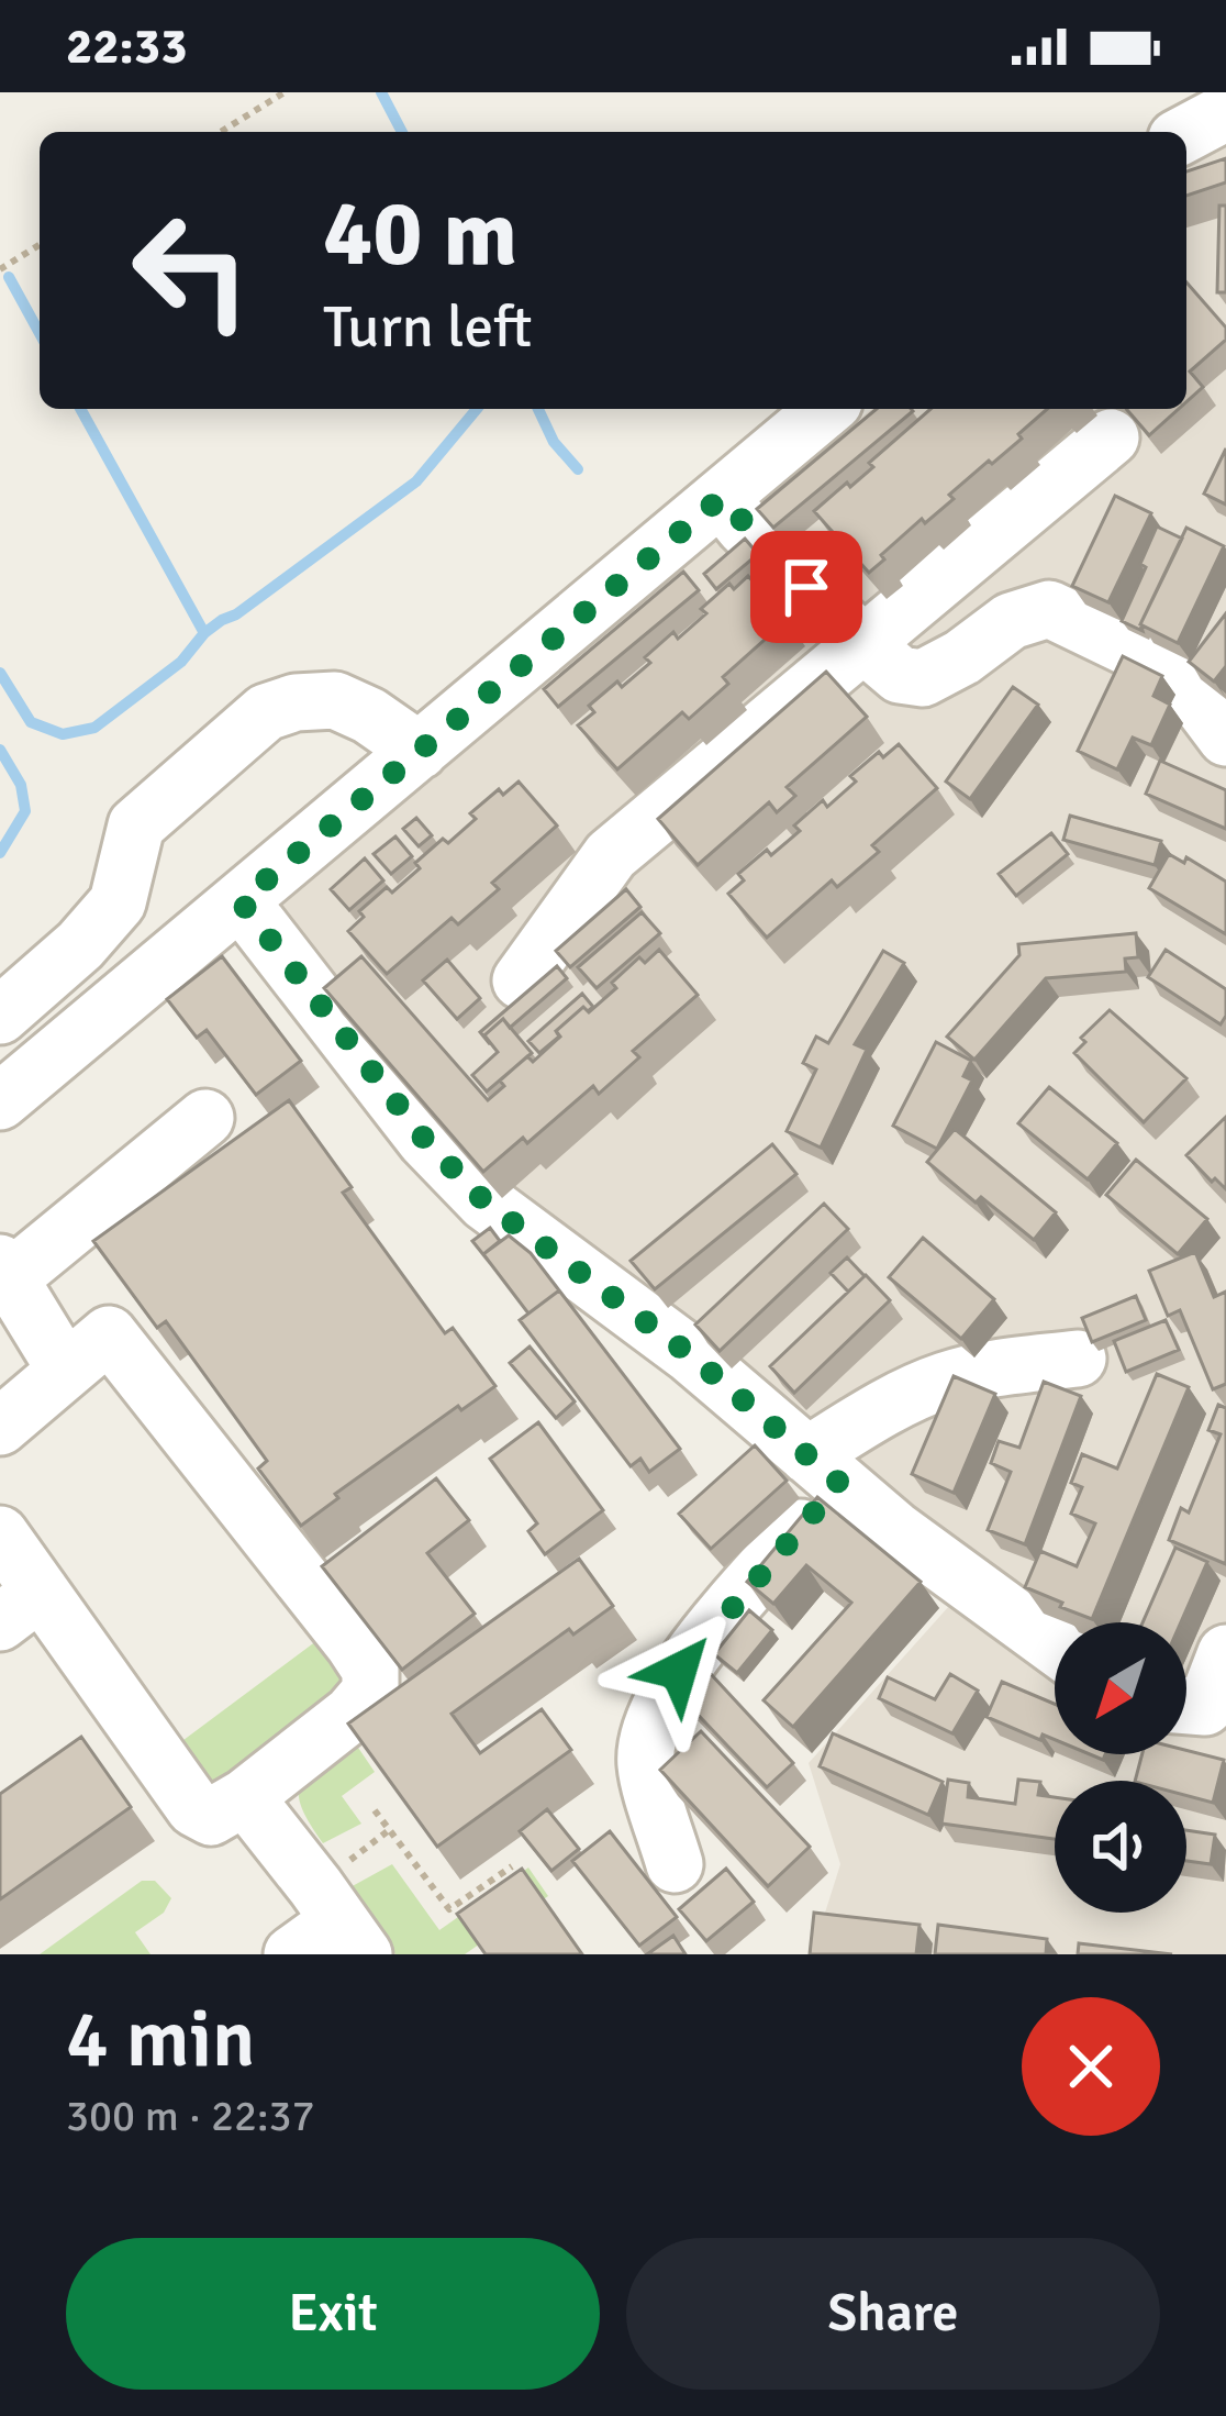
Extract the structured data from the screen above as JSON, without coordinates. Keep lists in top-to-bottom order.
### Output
{
  "north": "bottom left",
  "page": {
    "status": "22:33",
    "turn": ["40 m", "Turn left"],
    "heading": ["4 min", "300 m · 22:37"],
    "buttons": ["Exit", "Share"]
  }
}
